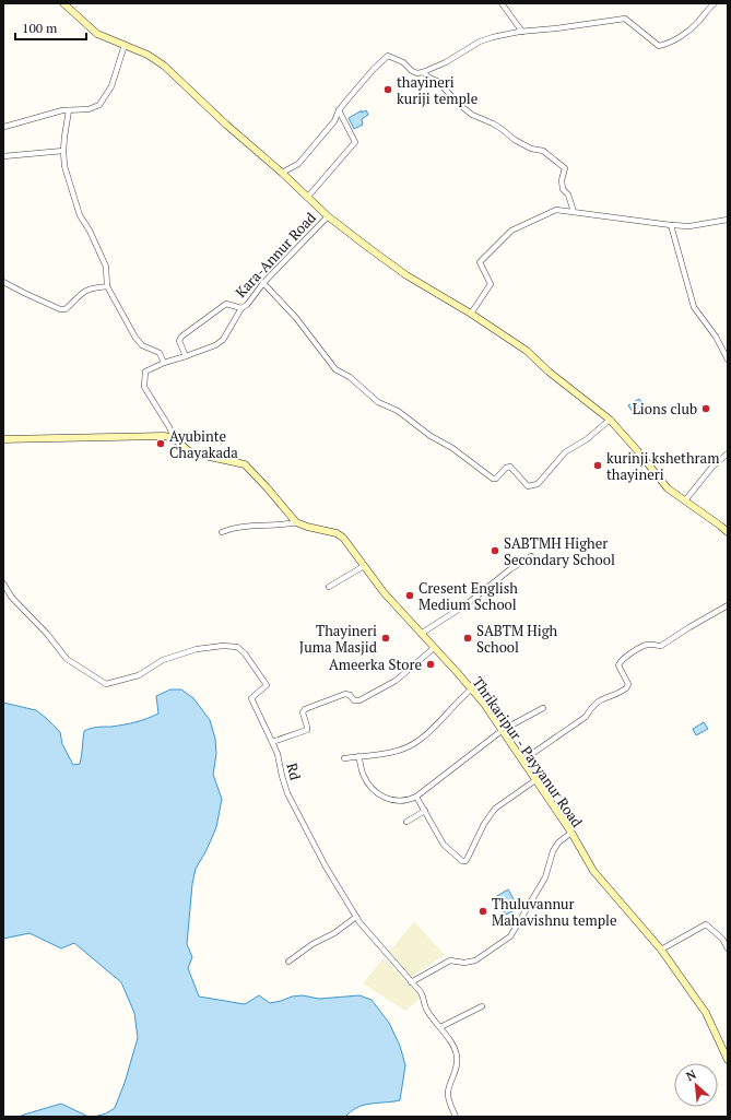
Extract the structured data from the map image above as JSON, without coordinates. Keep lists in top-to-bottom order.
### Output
{
  "streets": {
    "main road": ["Thrikaripur - Payyanur Road"],
    "street": ["Kara-Annur Road", "Rd"]
  },
  "places": [
    "thayineri kuriji temple",
    "Lions club",
    "Ayubinte Chayakada",
    "kurinji kshethram thayineri",
    "SABTMH Higher Secondary School",
    "Cresent English Medium School",
    "Thayineri Juma Masjid",
    "SABTM High School",
    "Ameerka Store",
    "Thuluvannur Mahavishnu temple"
  ],
  "scale_bar": "100 m",
  "north": "top left"
}
